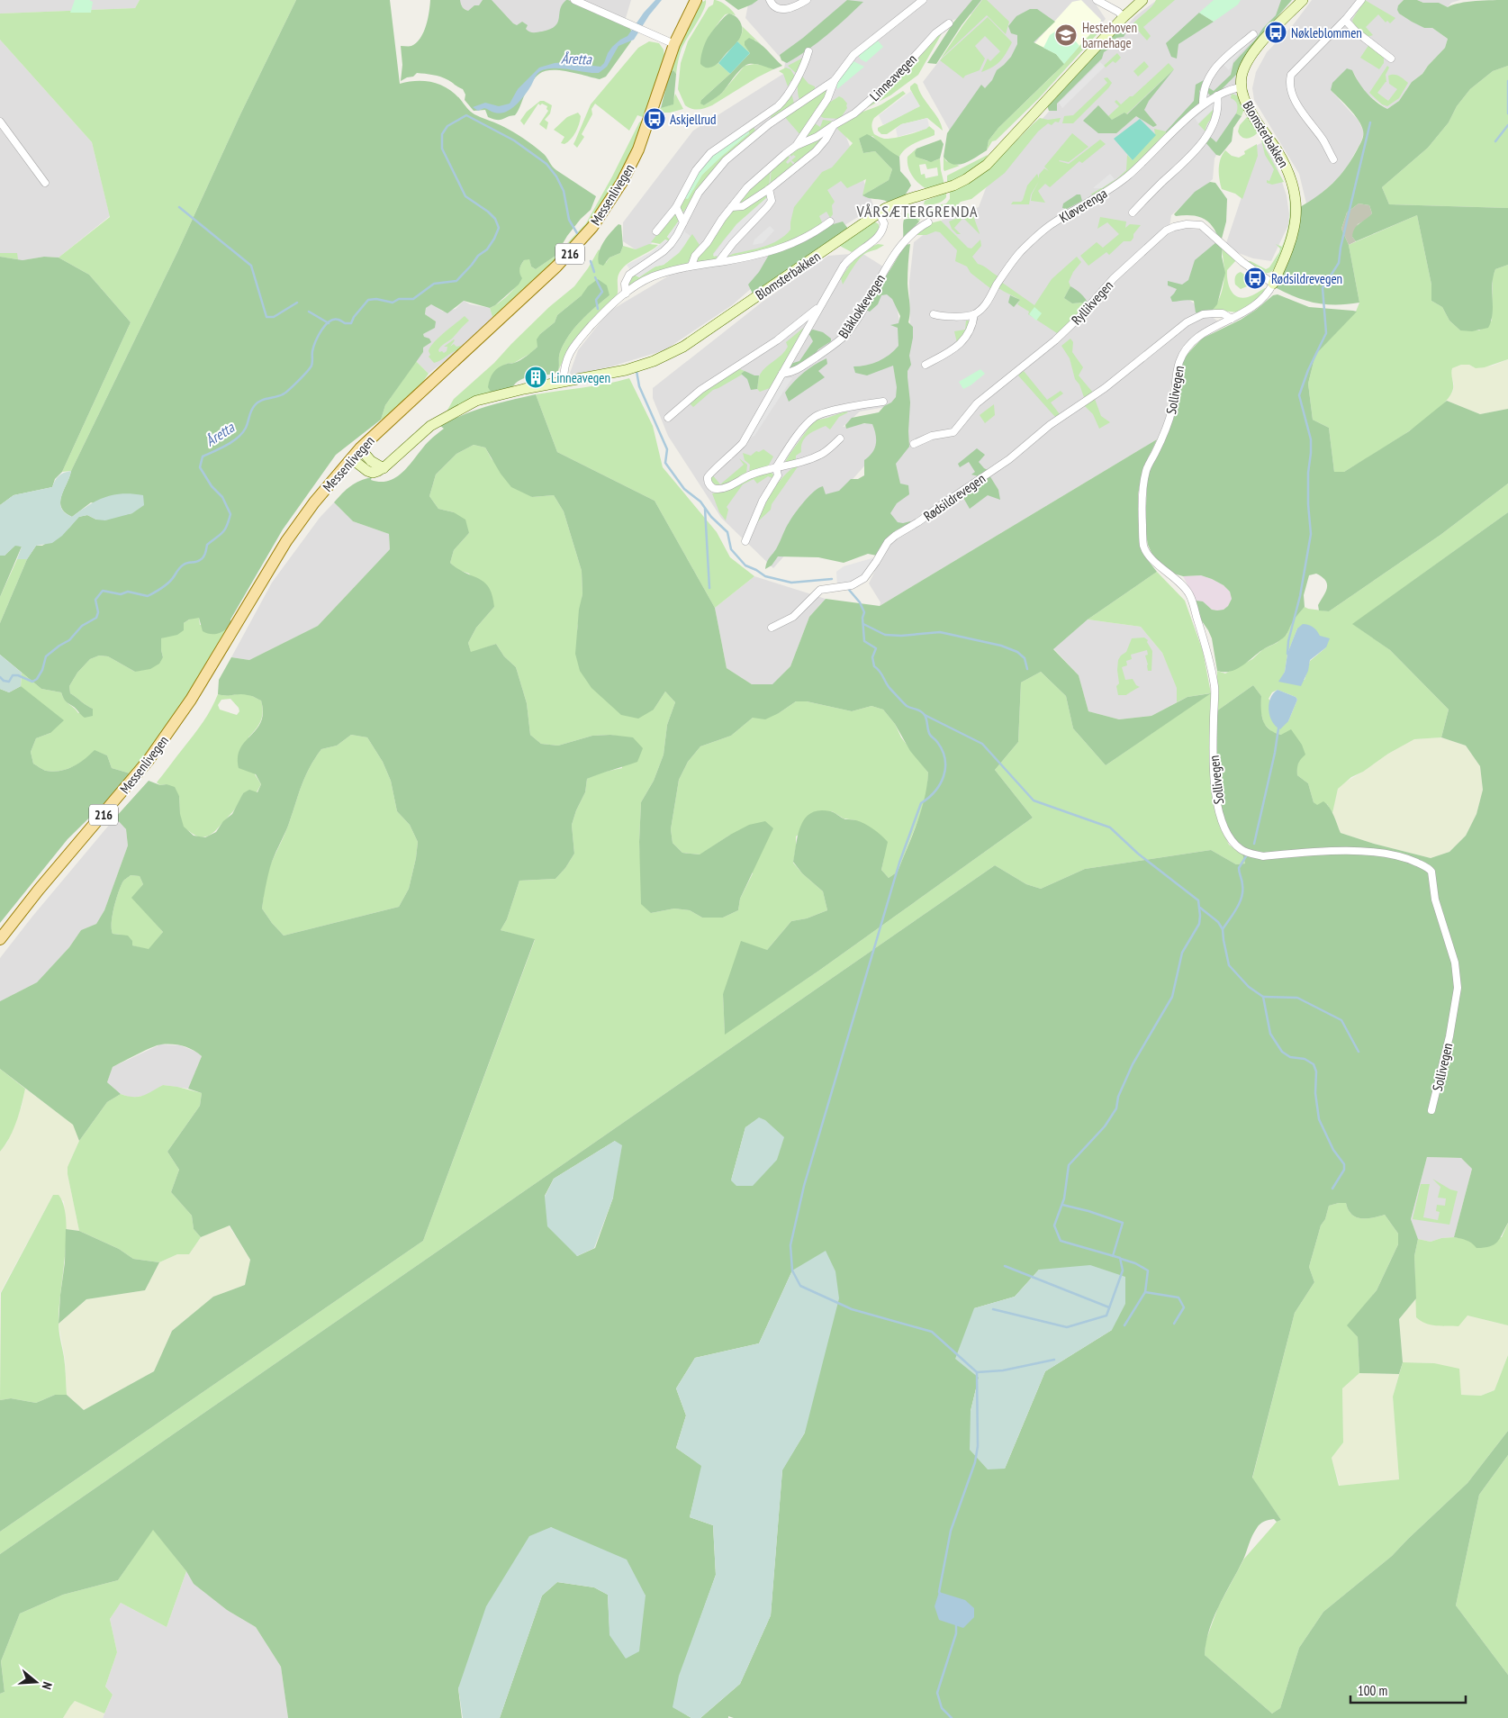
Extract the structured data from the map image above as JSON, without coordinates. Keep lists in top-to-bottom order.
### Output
{
  "streets": {
    "main road": ["Messenlivegen", "216"],
    "street": [
      "Linneavegen",
      "Blomsterbakken",
      "Kløverenga",
      "Ryllikvegen",
      "Blåklokkevegen",
      "Sollivegen",
      "Rødsildrevegen"
    ]
  },
  "crossings": [
    ["Blomsterbakken", "Kløverenga"],
    ["Blomsterbakken", "Ryllikvegen"],
    ["Blomsterbakken", "Sollivegen"],
    ["Blomsterbakken", "Rødsildrevegen"],
    ["Sollivegen", "Rødsildrevegen"]
  ],
  "districts": ["VÅRSÆTERGRENDA"],
  "water": ["Åretta"],
  "places": {
    "bus stop": ["Nøkleblommen", "Askjellrud", "Rødsildrevegen"],
    "school or university": ["Hestehoven barnehage"],
    "building": ["Linneavegen"]
  },
  "scale_bar": "100 m",
  "north": "right"
}
